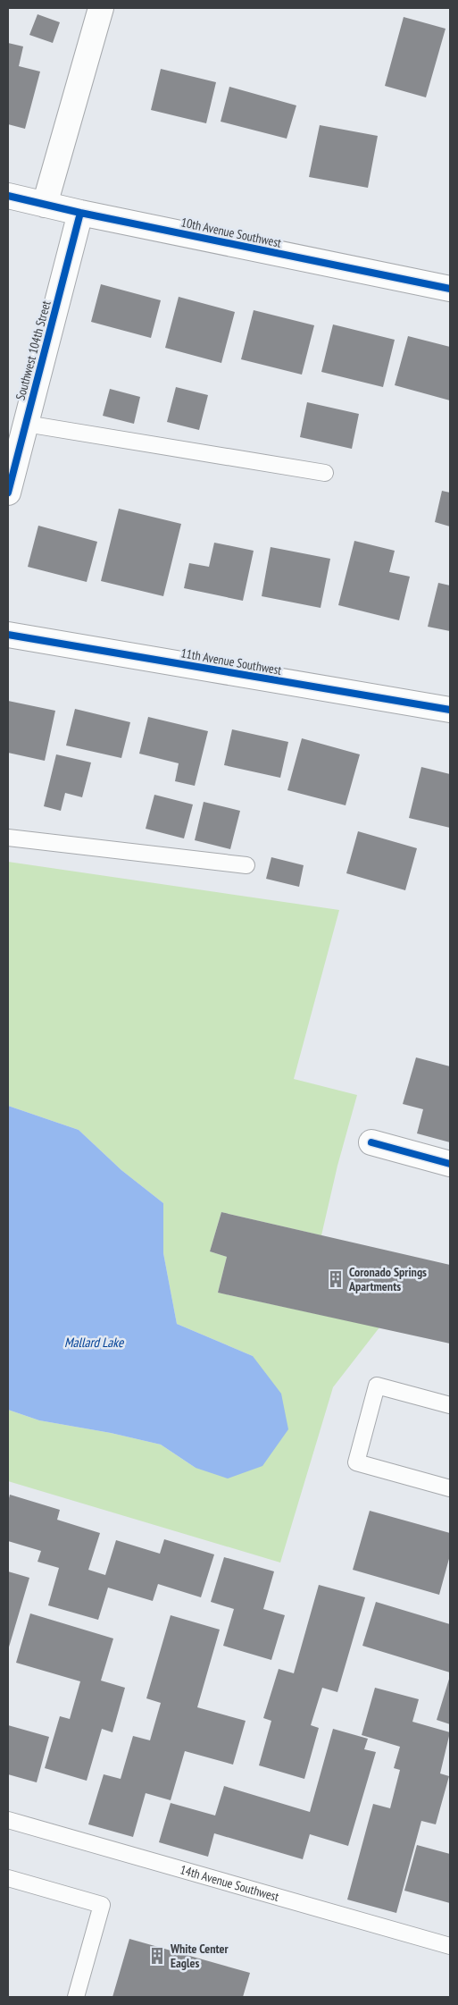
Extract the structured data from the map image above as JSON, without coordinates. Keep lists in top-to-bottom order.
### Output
{
  "streets": {
    "street": ["10th Avenue Southwest", "Southwest 104th Street", "11th Avenue Southwest"],
    "lane": ["14th Avenue Southwest"]
  },
  "crossings": [
    ["10th Avenue Southwest", "Southwest 104th Street"]
  ],
  "water": ["Mallard Lake"],
  "places": {
    "building": ["Coronado Springs Apartments", "White Center Eagles"]
  }
}
